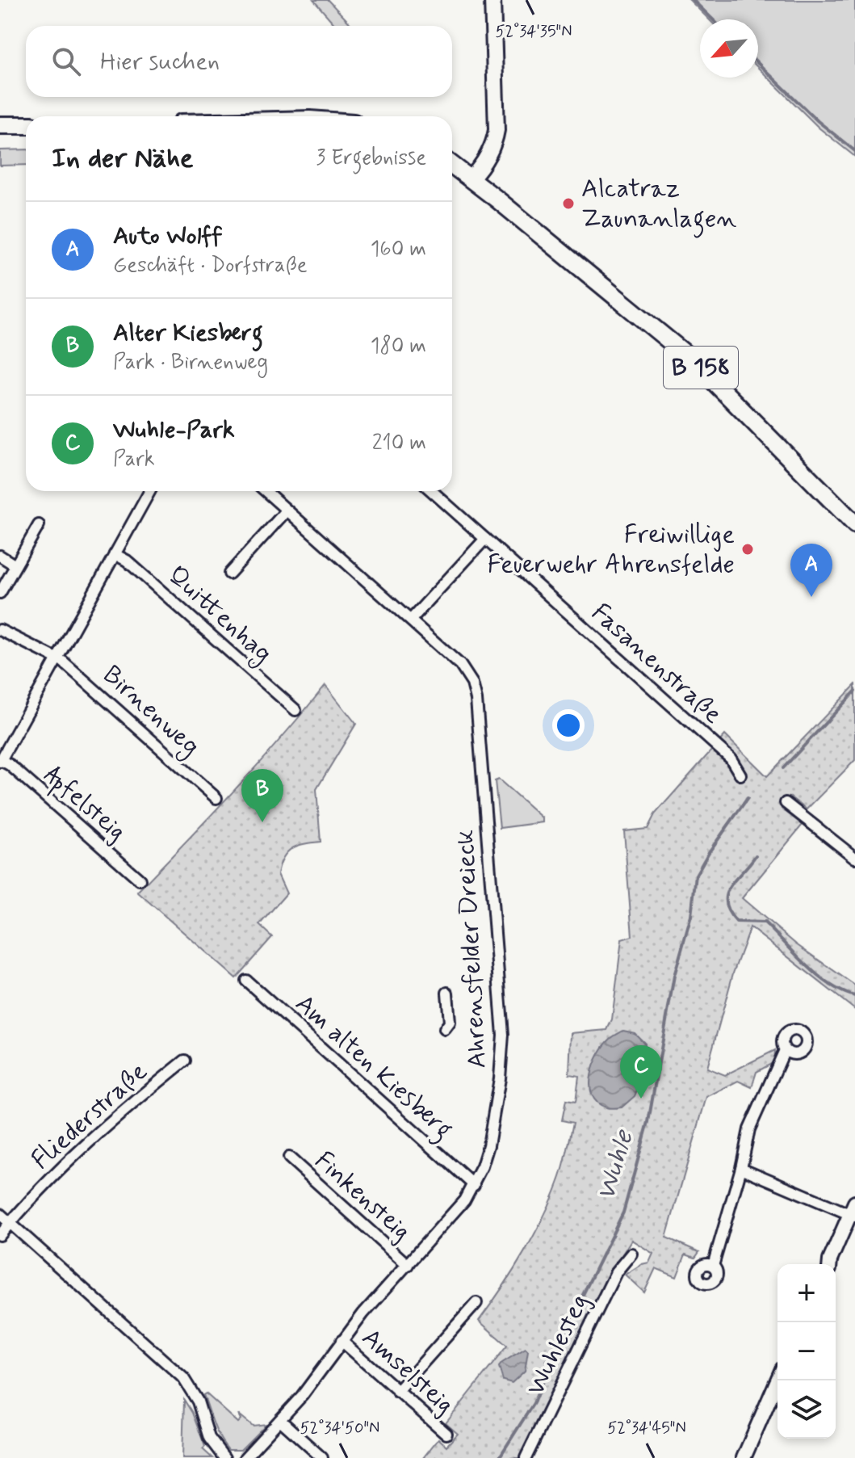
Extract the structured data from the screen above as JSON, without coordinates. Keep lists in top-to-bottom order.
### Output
{
  "streets": {
    "main road": ["B 158"],
    "street": [
      "Quittenhag",
      "Fasanenstraße",
      "Birnenweg",
      "Apfelsteig",
      "Ahrensfelder Dreieck",
      "Am alten Kiesberg",
      "Fliederstraße",
      "Finkensteig",
      "Wuhlesteg",
      "Amselsteig"
    ]
  },
  "crossings": [
    ["Ahrensfelder Dreieck", "Am alten Kiesberg"],
    ["Ahrensfelder Dreieck", "Finkensteig"],
    ["Ahrensfelder Dreieck", "Amselsteig"]
  ],
  "water": ["Wuhle"],
  "places": ["Alcatraz Zaunanlagen", "Freiwillige Feuerwehr Ahrensfelde"],
  "north": "bottom left",
  "page": {
    "search": "Hier suchen",
    "heading": ["In der Nähe", "3 Ergebnisse"],
    "list": [
      {
        "mark": "A",
        "name": "Auto Wolff",
        "note": "Geschäft · Dorfstraße",
        "value": "160 m"
      },
      {
        "mark": "B",
        "name": "Alter Kiesberg",
        "note": "Park · Birnenweg",
        "value": "180 m"
      },
      {
        "mark": "C",
        "name": "Wuhle-Park",
        "note": "Park",
        "value": "210 m"
      }
    ],
    "pins": ["A", "B", "C"],
    "map_buttons": ["+", "−"]
  },
  "coordinates": ["52°34'35\"N", "52°34'50\"N", "52°34'45\"N"]
}
